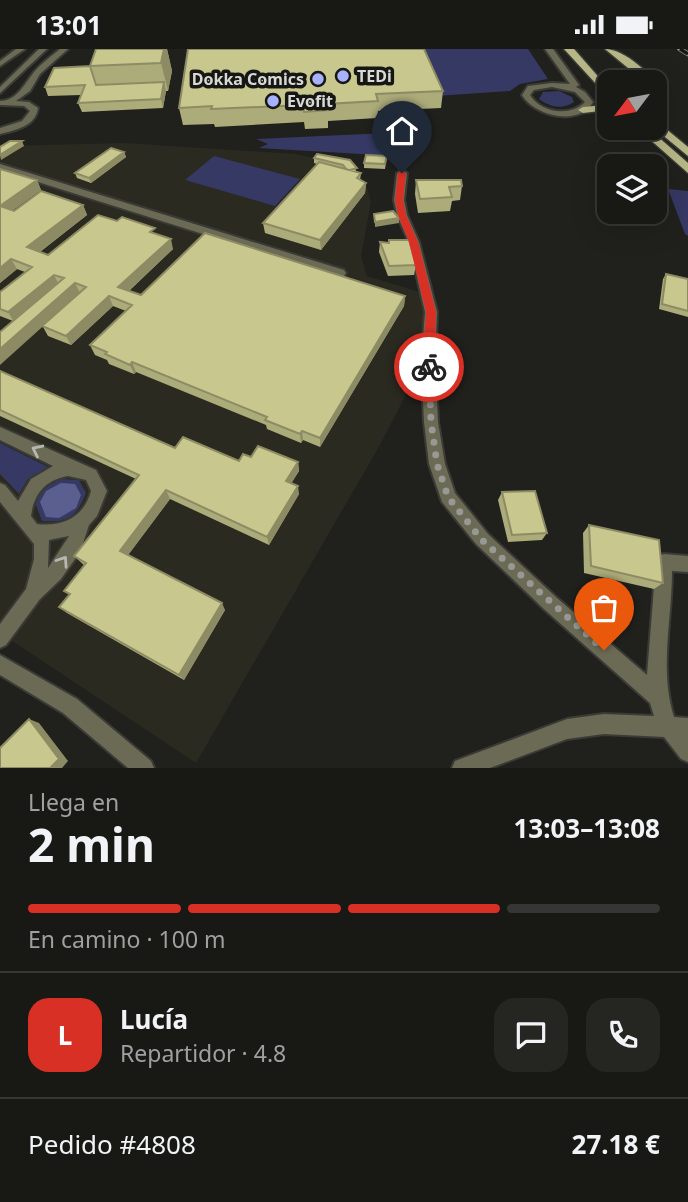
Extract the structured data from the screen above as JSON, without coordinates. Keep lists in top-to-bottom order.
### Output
{
  "places": ["TEDi", "Dokka Comics", "Evofit"],
  "north": "bottom left",
  "page": {
    "status": "13:01",
    "heading": ["2 min", "Llega en", "13:03–13:08"],
    "panel": [
      "Lucía",
      "Repartidor · 4.8",
      "Pedido #4808",
      "27.18 €"
    ],
    "bar": "En camino · 100 m",
    "round": "L"
  }
}
